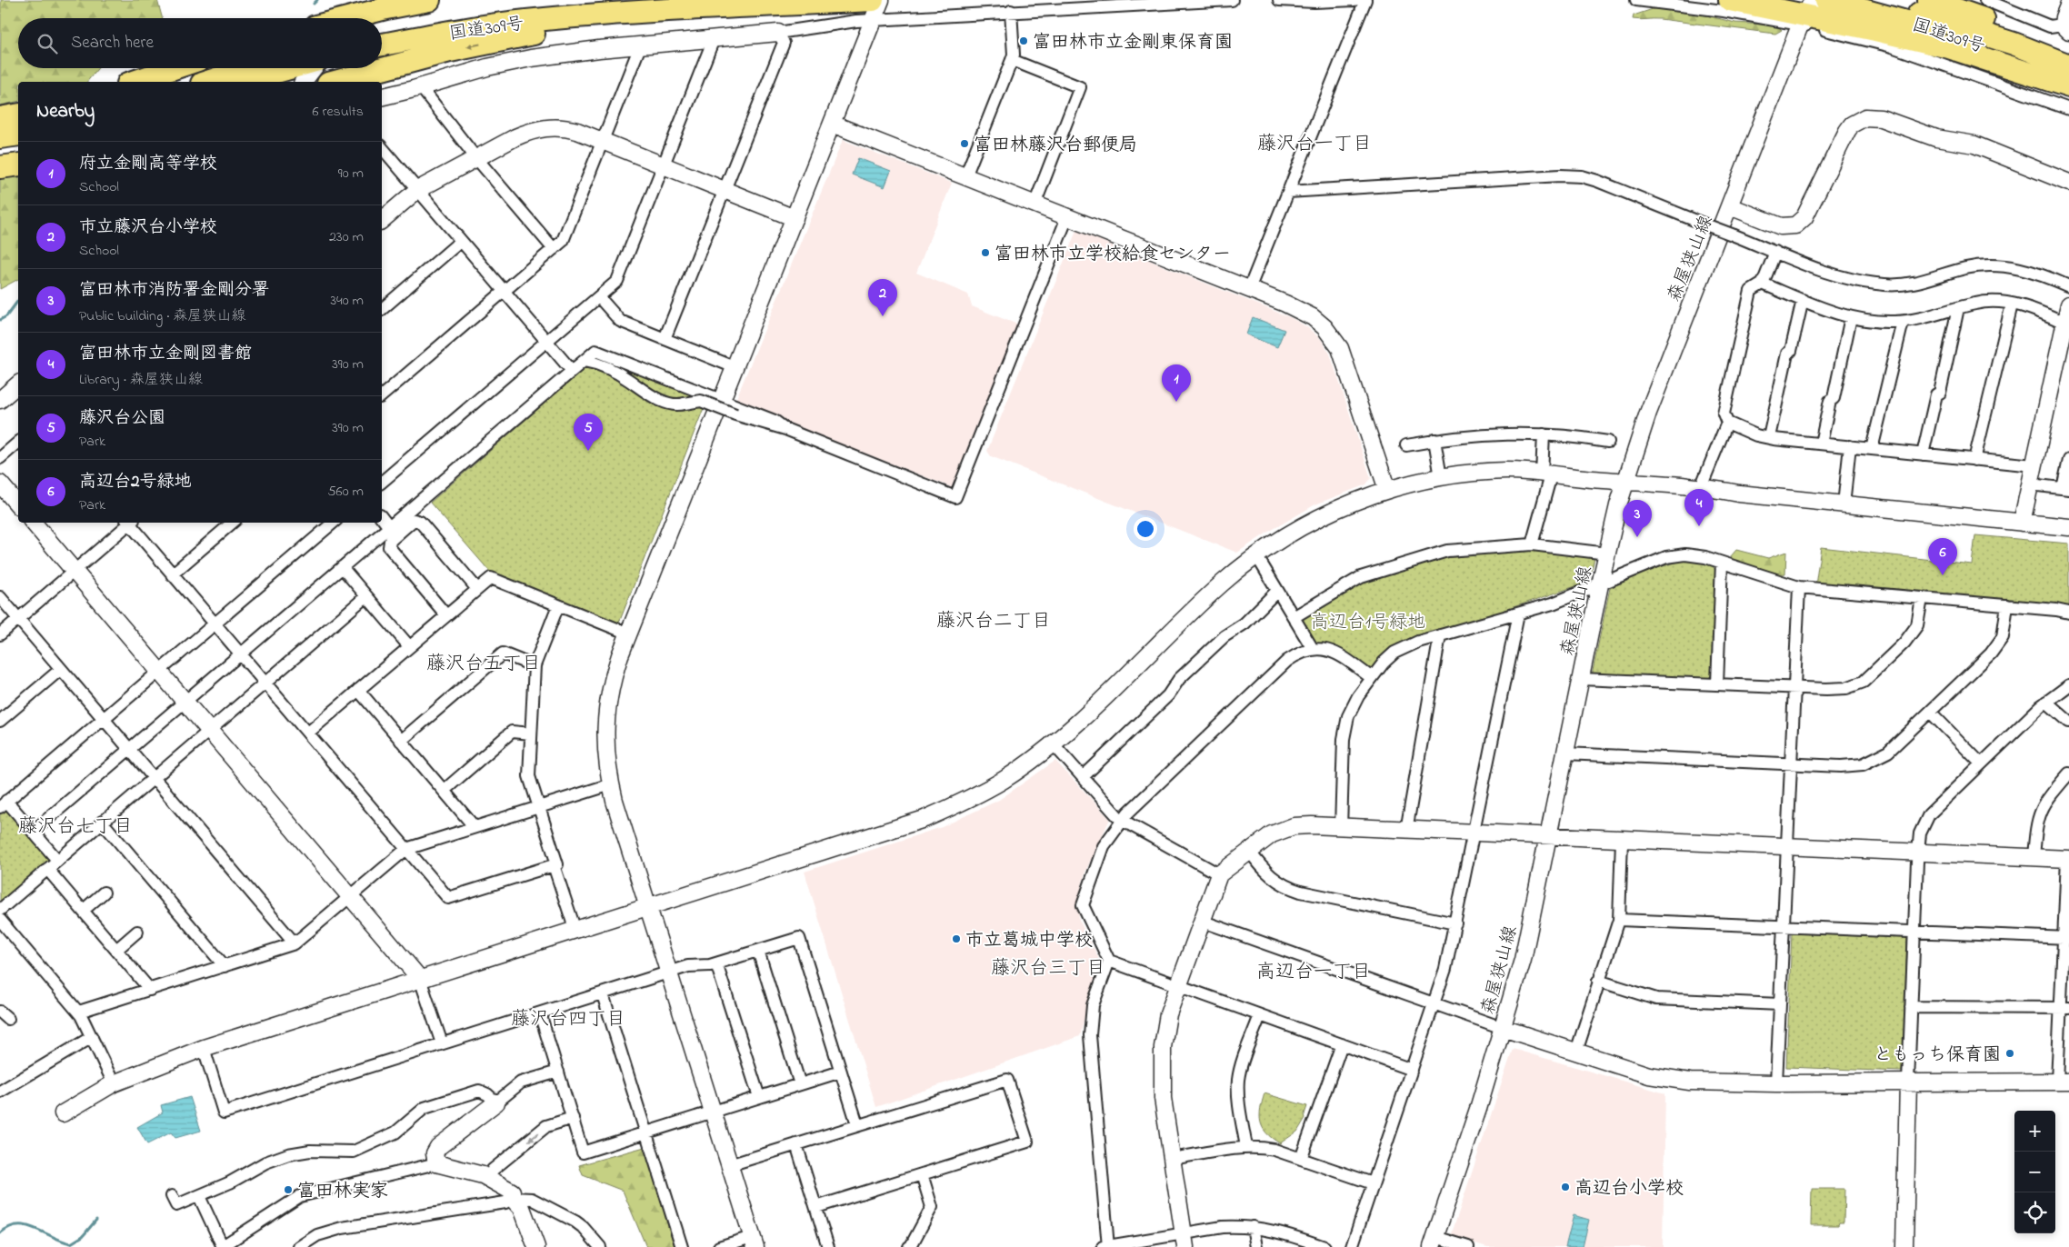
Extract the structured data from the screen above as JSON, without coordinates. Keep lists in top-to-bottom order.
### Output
{
  "streets": {
    "highway": ["国道309号"],
    "street": ["森屋狭山線"]
  },
  "crossings": [
    ["国道309号", "森屋狭山線"]
  ],
  "districts": [
    "藤沢台一丁目",
    "藤沢台二丁目",
    "藤沢台五丁目",
    "藤沢台七丁目",
    "藤沢台三丁目",
    "高辺台一丁目",
    "藤沢台四丁目"
  ],
  "parks": ["高辺台1号緑地"],
  "places": [
    "富田林市立金剛東保育園",
    "富田林藤沢台郵便局",
    "富田林市立学校給食センター",
    "市立葛城中学校",
    "ともっち保育園",
    "高辺台小学校",
    "富田林実家"
  ],
  "page": {
    "search": "Search here",
    "heading": ["Nearby", "6 results"],
    "list": [
      {
        "mark": "1",
        "name": "府立金剛高等学校",
        "note": "School",
        "value": "90 m"
      },
      {
        "mark": "2",
        "name": "市立藤沢台小学校",
        "note": "School",
        "value": "230 m"
      },
      {
        "mark": "3",
        "name": "富田林市消防署金剛分署",
        "note": "Public building · 森屋狭山線",
        "value": "340 m"
      },
      {
        "mark": "4",
        "name": "富田林市立金剛図書館",
        "note": "Library · 森屋狭山線",
        "value": "390 m"
      },
      {
        "mark": "5",
        "name": "藤沢台公園",
        "note": "Park",
        "value": "390 m"
      },
      {
        "mark": "6",
        "name": "高辺台2号緑地",
        "note": "Park",
        "value": "560 m"
      }
    ],
    "pins": [
      "2",
      "1",
      "5",
      "4",
      "3",
      "6"
    ],
    "map_buttons": ["+", "−"]
  }
}
